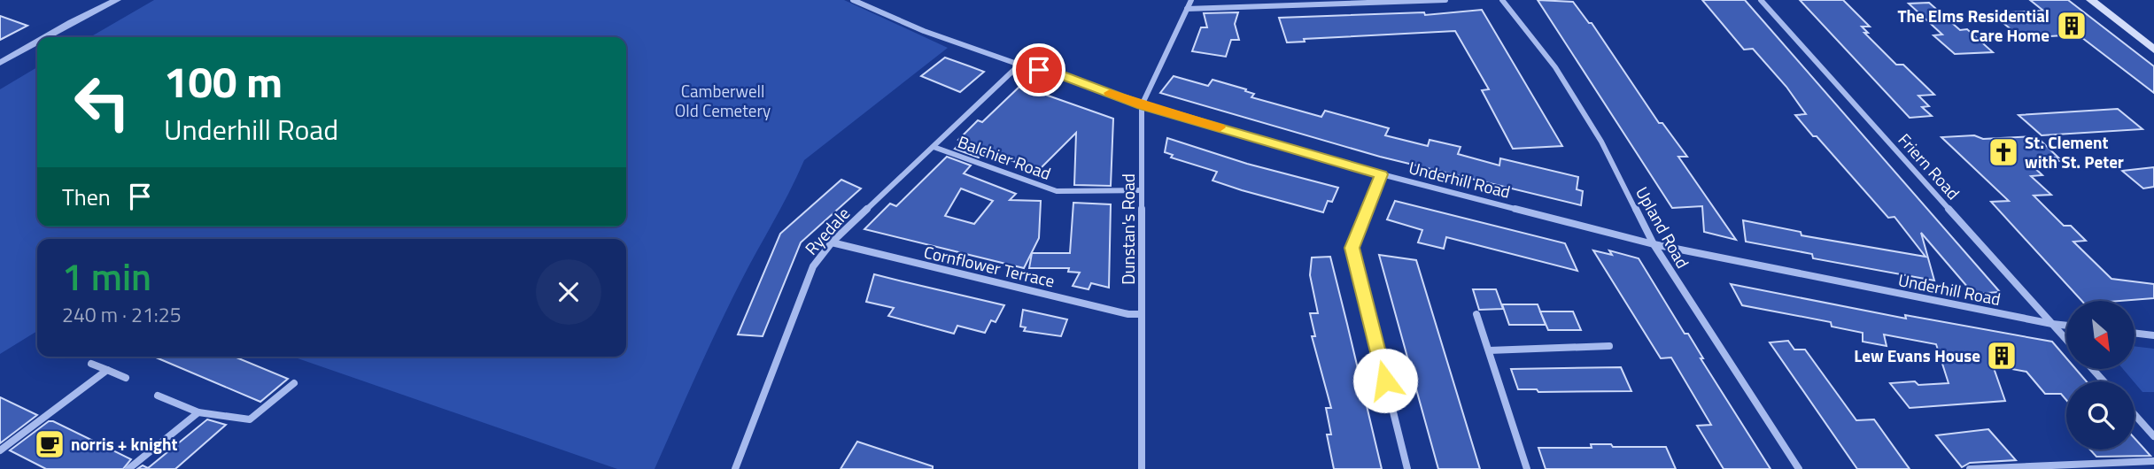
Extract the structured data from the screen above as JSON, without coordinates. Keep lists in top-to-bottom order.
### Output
{
  "streets": {
    "street": [
      "Balchier Road",
      "Friern Road",
      "Underhill Road",
      "Upland Road",
      "Dunstan's Road",
      "Ryedale",
      "Cornflower Terrace"
    ]
  },
  "crossings": [
    ["Balchier Road", "Dunstan's Road"],
    ["Balchier Road", "Ryedale"],
    ["Friern Road", "Underhill Road"],
    ["Underhill Road", "Upland Road"],
    ["Underhill Road", "Dunstan's Road"],
    ["Underhill Road", "Ryedale"],
    ["Dunstan's Road", "Cornflower Terrace"],
    ["Ryedale", "Cornflower Terrace"]
  ],
  "parks": ["Camberwell Old Cemetery"],
  "places": {
    "building": ["The Elms Residential Care Home", "Lew Evans House"],
    "church": ["St. Clement with St. Peter"],
    "cafe": ["norris + knight"]
  },
  "north": "bottom right",
  "page": {
    "turn": ["100 m", "Underhill Road"],
    "then": "Then",
    "heading": ["1 min", "240 m · 21:25"]
  }
}
